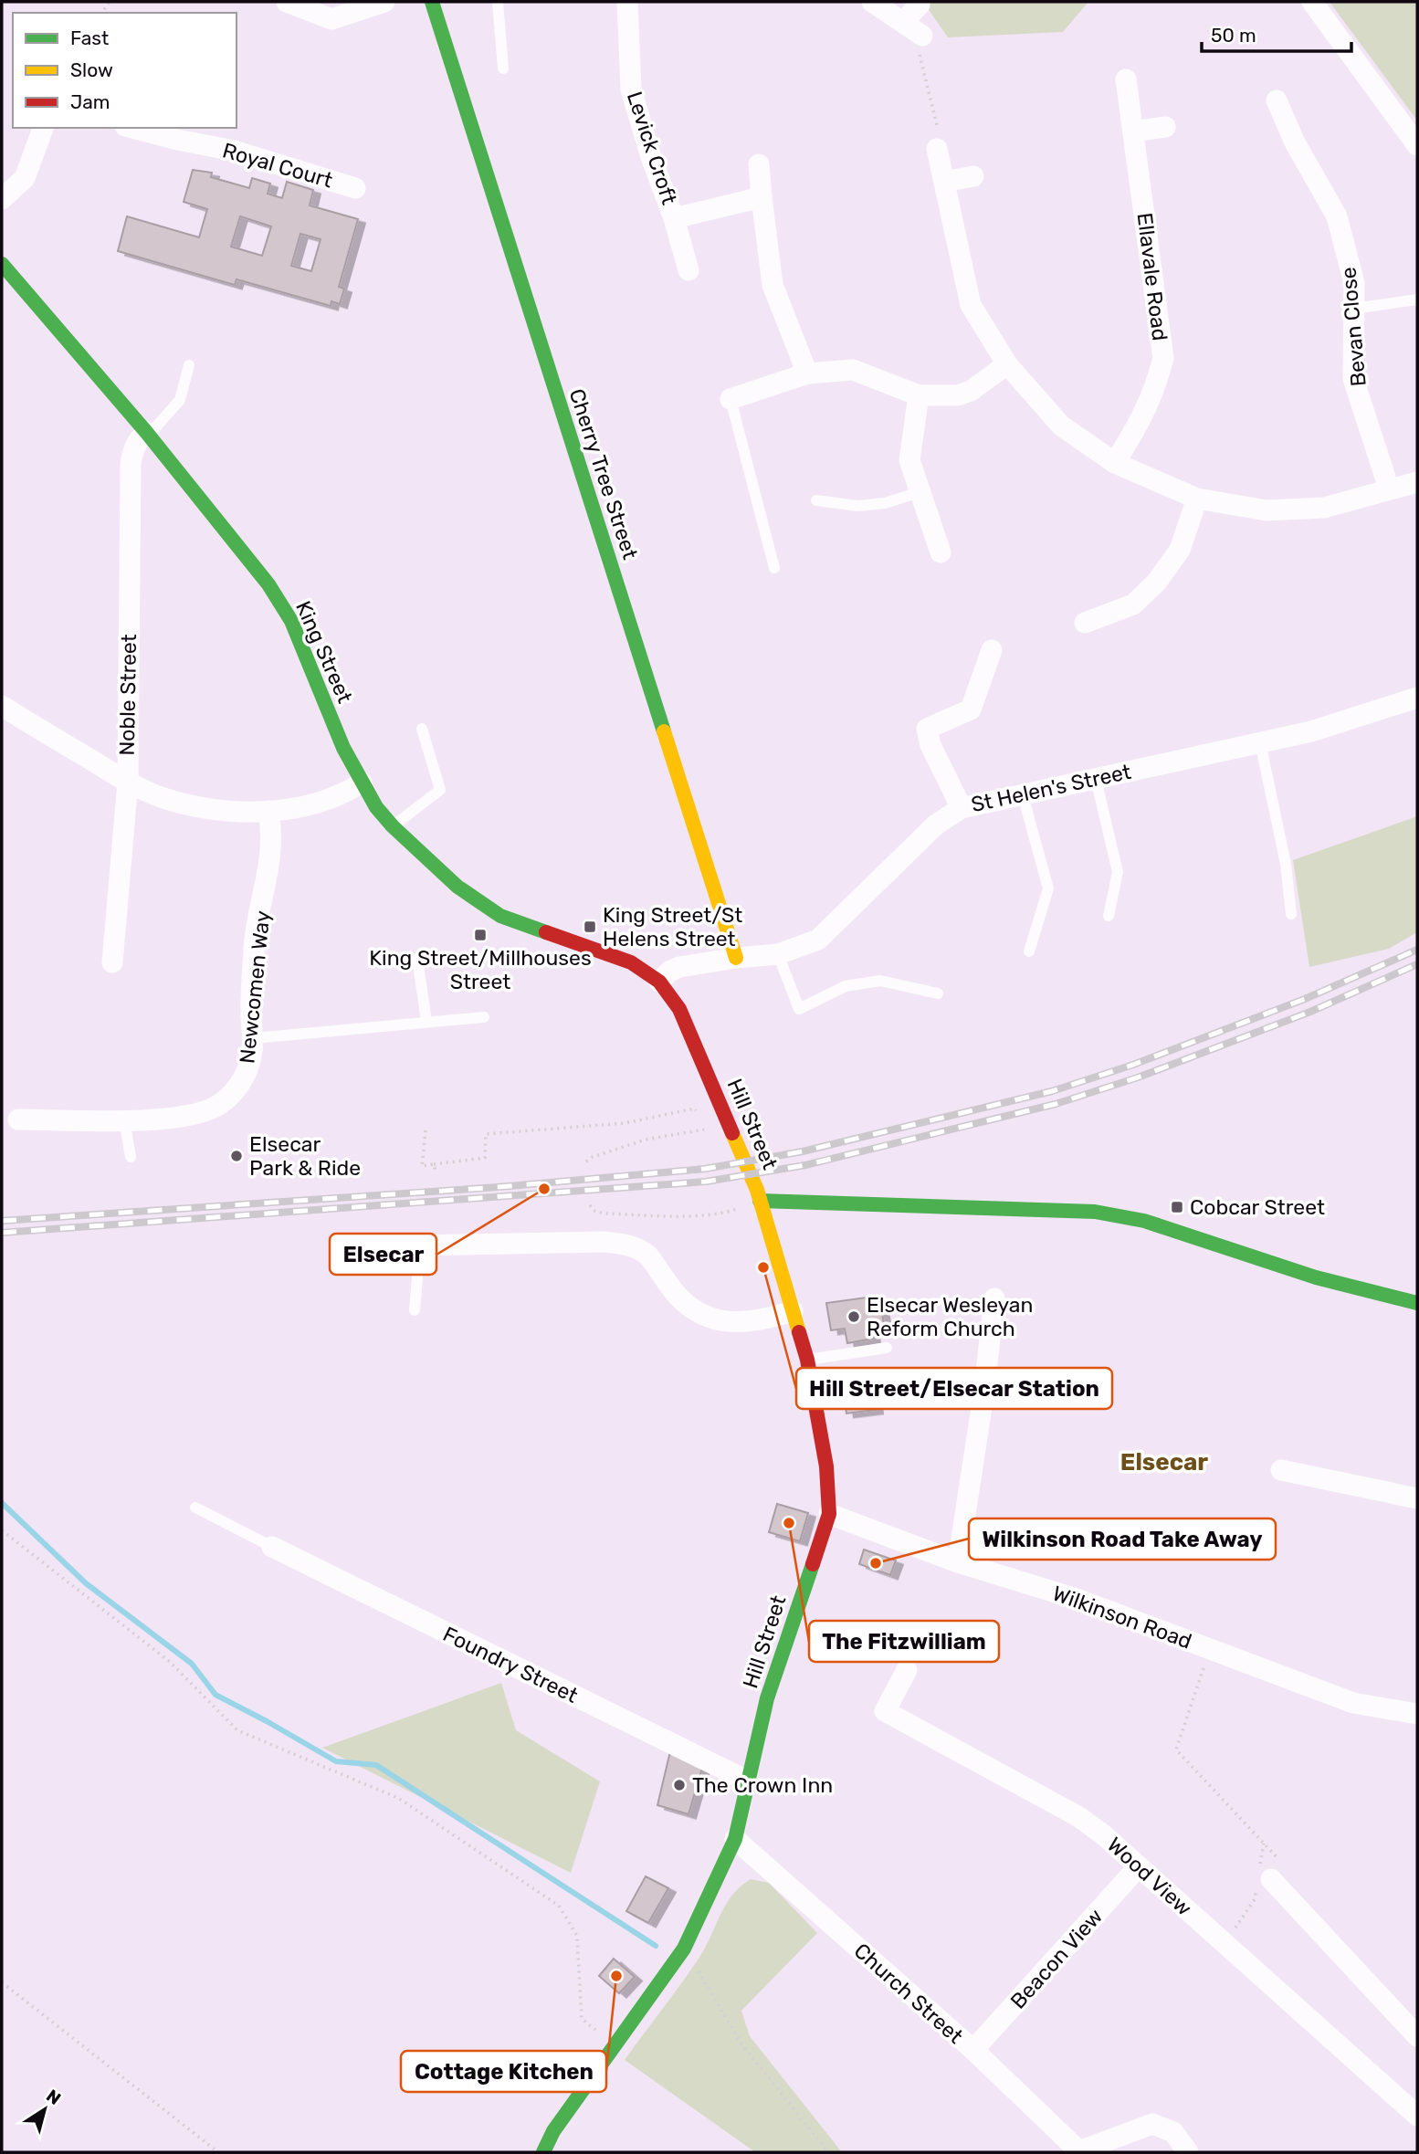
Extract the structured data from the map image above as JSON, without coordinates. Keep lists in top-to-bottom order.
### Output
{
  "streets": {
    "main road": ["Cherry Tree Street", "King Street", "Hill Street"],
    "street": [
      "Levick Croft",
      "Royal Court",
      "Ellavale Road",
      "Bevan Close",
      "Noble Street",
      "St Helen's Street",
      "Newcomen Way",
      "Wilkinson Road",
      "Foundry Street",
      "Wood View",
      "Beacon View",
      "Church Street"
    ]
  },
  "crossings": [
    ["Cherry Tree Street", "St Helen's Street"],
    ["King Street", "Noble Street"],
    ["King Street", "St Helen's Street"],
    ["King Street", "Hill Street"],
    ["St Helen's Street", "Hill Street"],
    ["Hill Street", "Wilkinson Road"],
    ["Hill Street", "Foundry Street"],
    ["Hill Street", "Church Street"],
    ["Wood View", "Beacon View"],
    ["Beacon View", "Church Street"]
  ],
  "districts": ["Elsecar"],
  "places": {
    "transit": ["King Street/St Helens Street", "King Street/Millhouses Street", "Cobcar Street"],
    "other": [
      "Elsecar Park & Ride",
      "Elsecar",
      "Hill Street/Elsecar Station",
      "Elsecar Wesleyan Reform Church",
      "The Fitzwilliam",
      "Wilkinson Road Take Away",
      "The Crown Inn",
      "Cottage Kitchen"
    ]
  },
  "legend": ["Fast", "Slow", "Jam"],
  "scale_bar": "50 m",
  "north": "top right"
}
